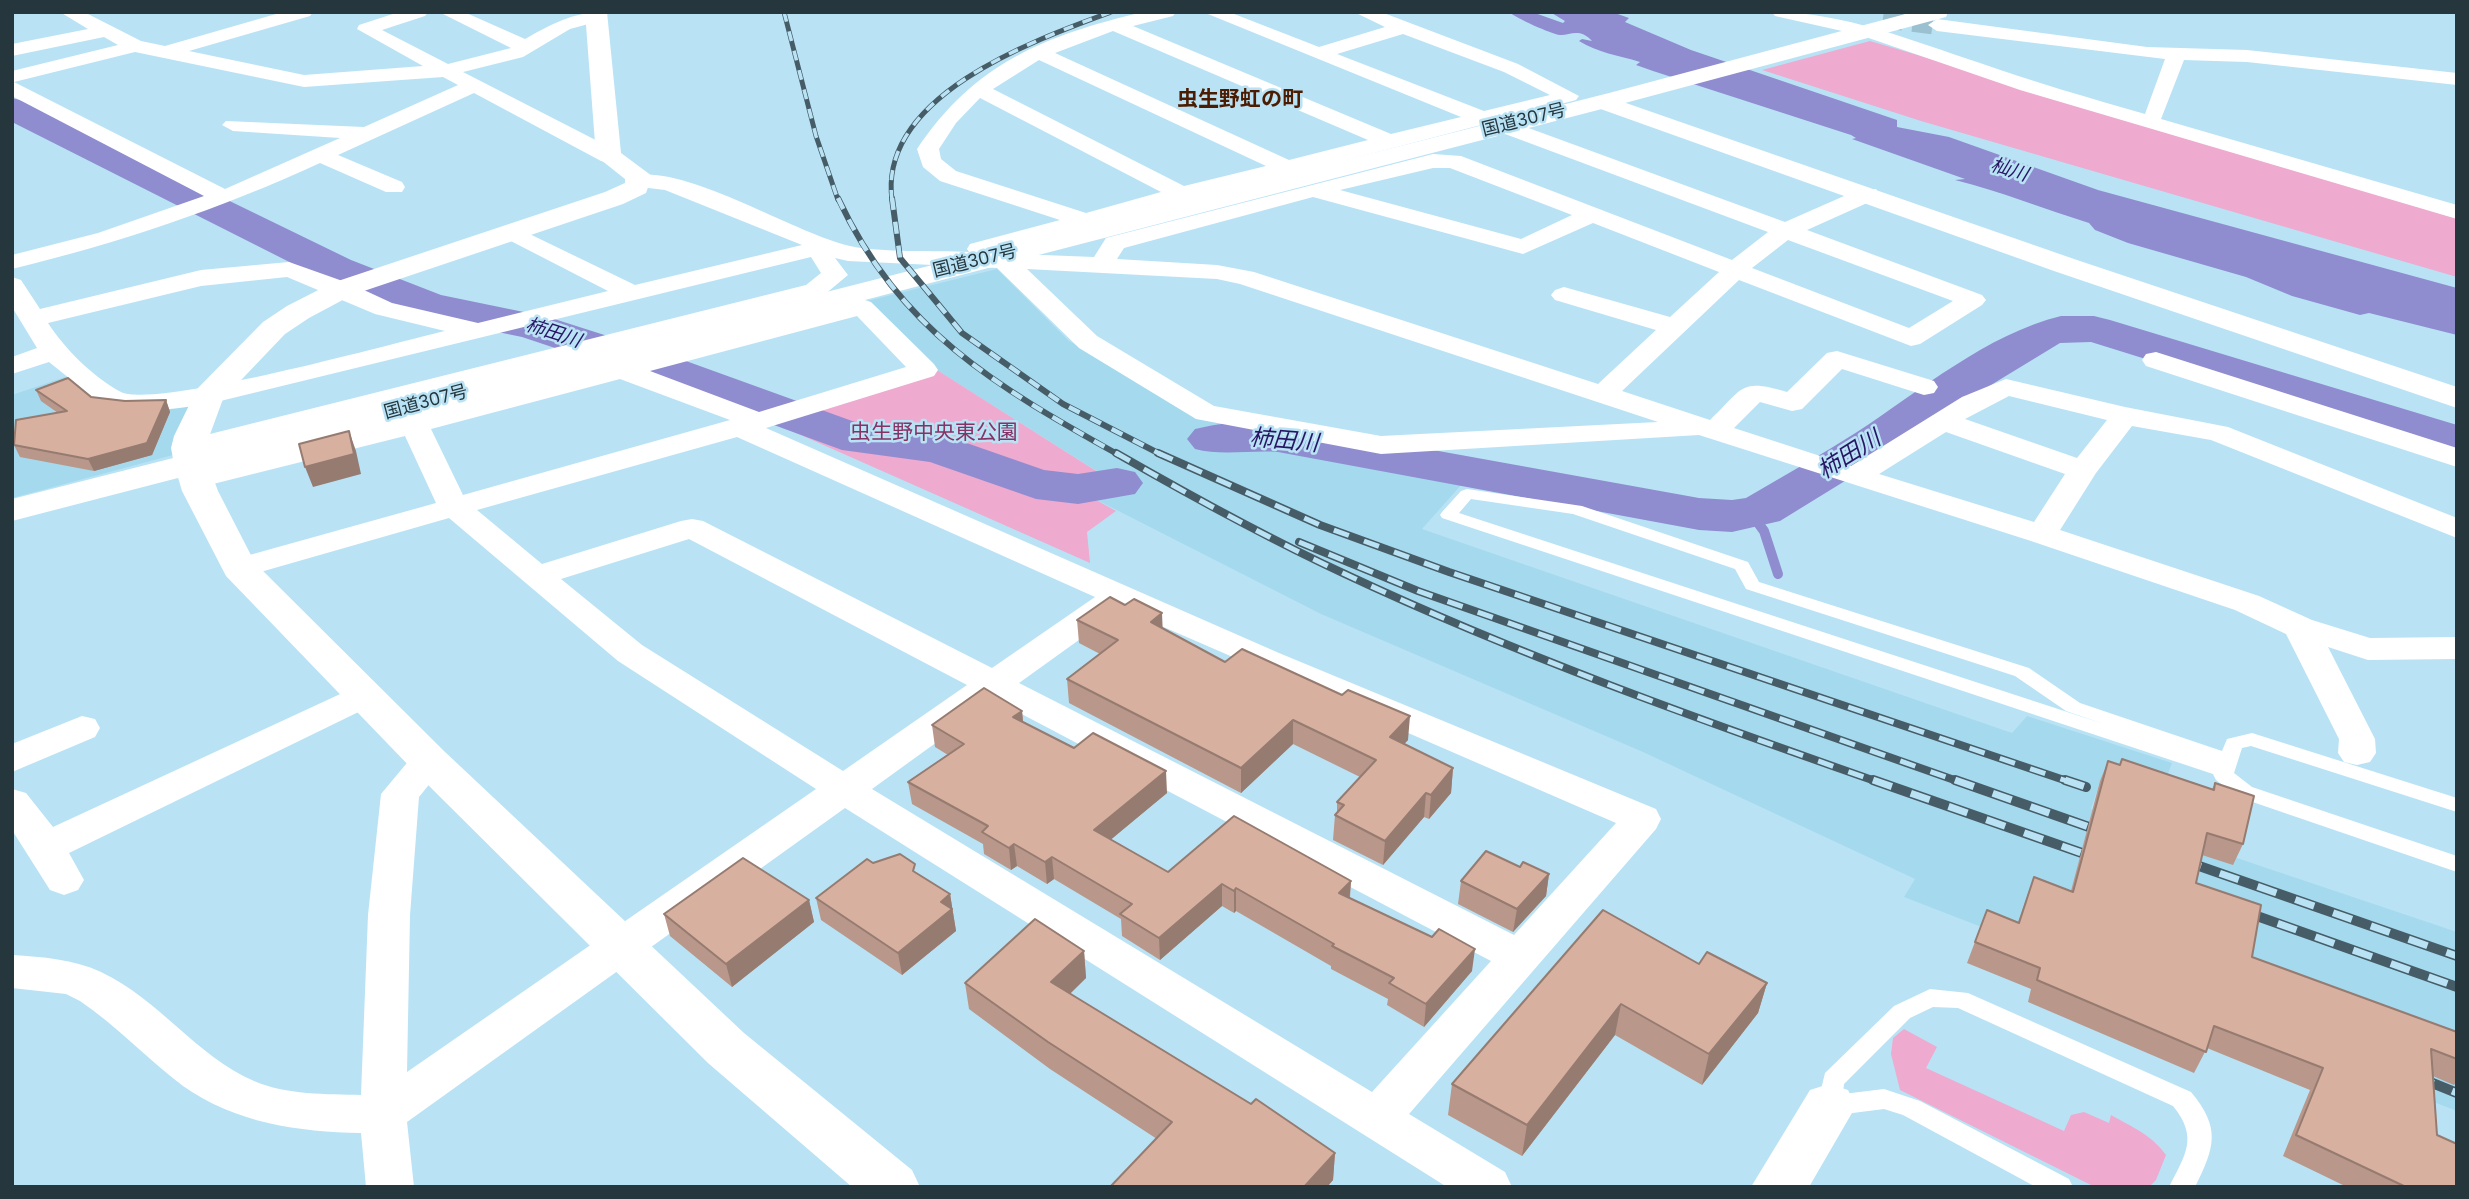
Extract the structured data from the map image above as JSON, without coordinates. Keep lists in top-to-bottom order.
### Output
{
  "streets": {
    "main road": ["国道307号"]
  },
  "districts": ["虫生野虹の町"],
  "water": ["杣川", "柿田川"],
  "parks": ["虫生野中央東公園"]
}
